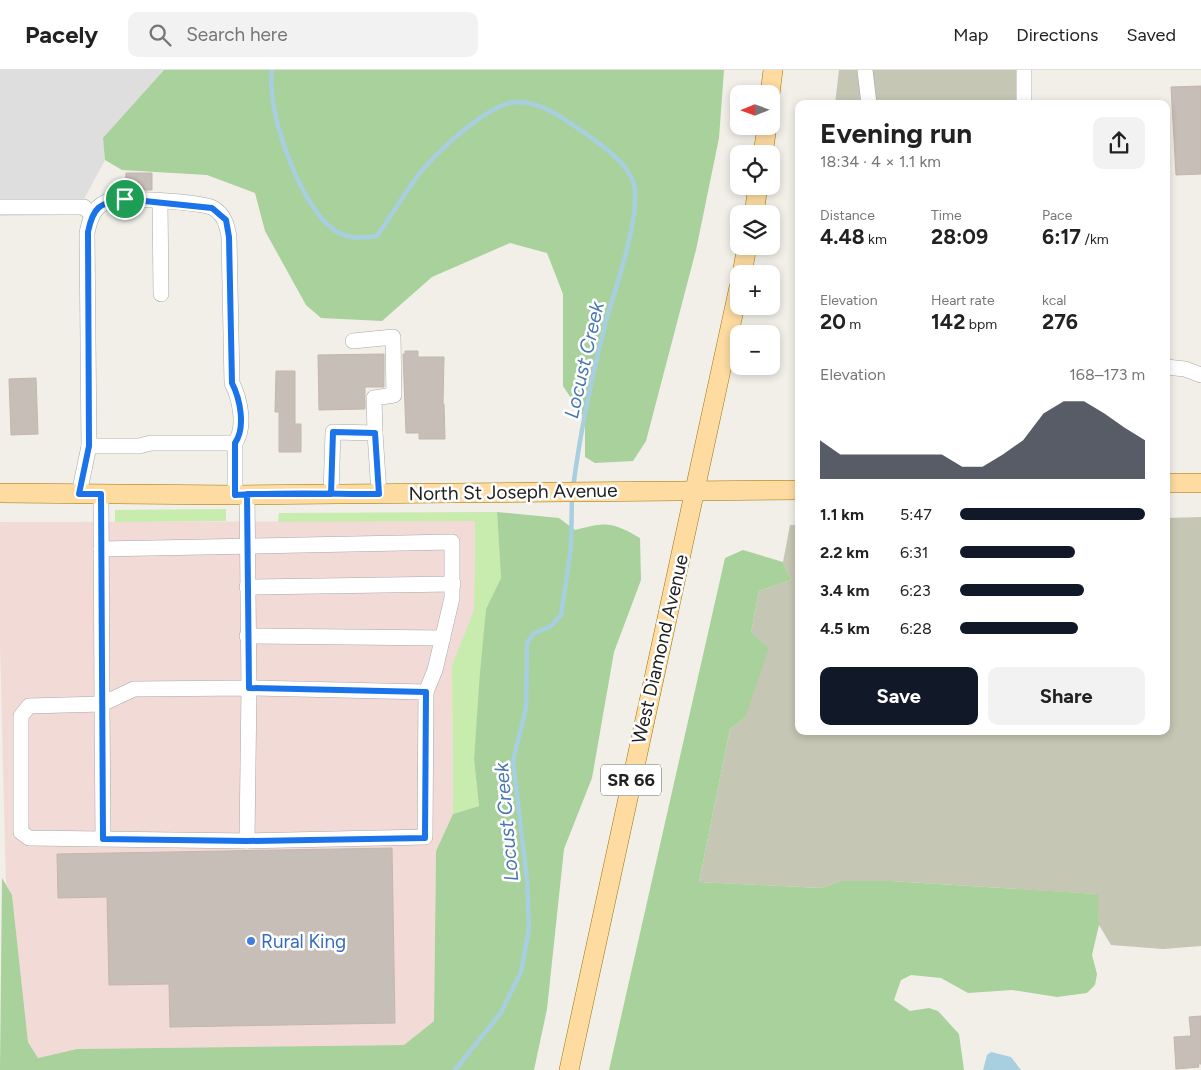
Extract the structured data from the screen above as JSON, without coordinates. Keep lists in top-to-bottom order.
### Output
{
  "streets": {
    "main road": ["North St Joseph Avenue", "West Diamond Avenue", "SR 66"]
  },
  "crossings": [
    ["North St Joseph Avenue", "West Diamond Avenue"]
  ],
  "water": ["Locust Creek"],
  "places": ["Rural King"],
  "north": "left",
  "page": {
    "header": "Pacely",
    "search": "Search here",
    "nav": ["Map", "Directions", "Saved"],
    "map_buttons": ["+", "−"],
    "heading": ["Evening run", "18:34 · 4 × 1.1 km"],
    "stats": [
      ["Distance", "4.48 km"],
      ["Time", "28:09"],
      ["Pace", "6:17 /km"],
      ["Elevation", "20 m"],
      ["Heart rate", "142 bpm"],
      ["kcal", "276"]
    ],
    "chart": ["Elevation", "168–173 m"],
    "list": [
      {
        "name": "1.1 km",
        "note": "5:47"
      },
      {
        "name": "2.2 km",
        "note": "6:31"
      },
      {
        "name": "3.4 km",
        "note": "6:23"
      },
      {
        "name": "4.5 km",
        "note": "6:28"
      }
    ],
    "buttons": ["Save", "Share"]
  }
}
